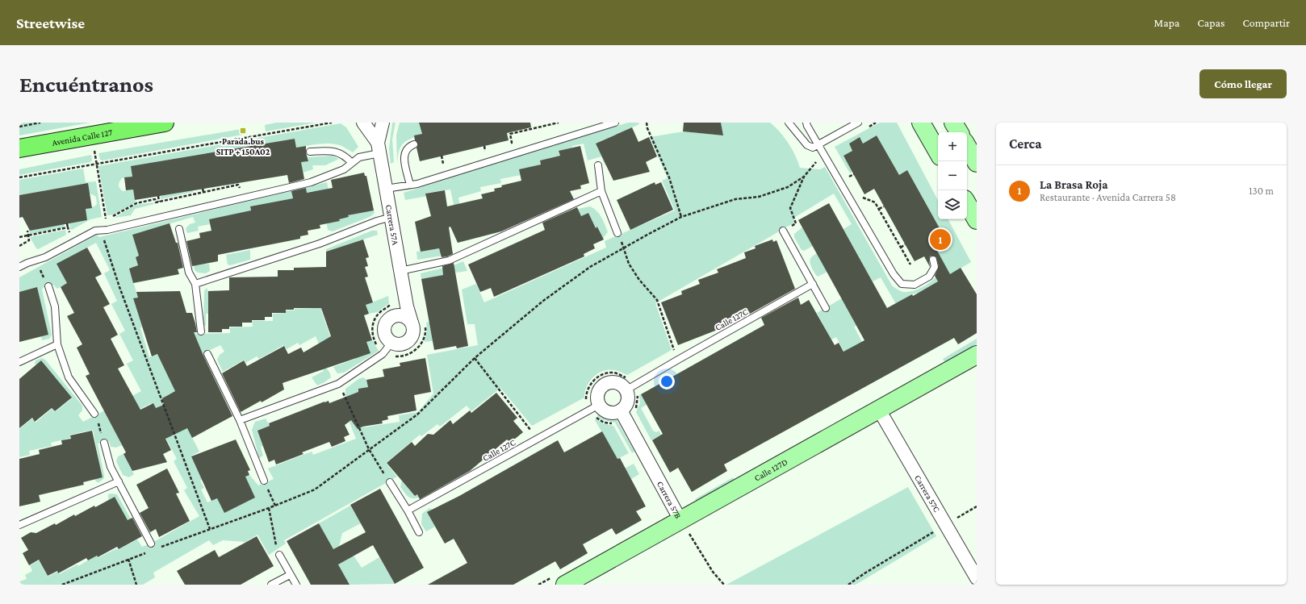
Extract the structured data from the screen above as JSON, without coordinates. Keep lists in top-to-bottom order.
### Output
{
  "streets": {
    "main road": ["Avenida Calle 127"],
    "street": [
      "Carrera 57A",
      "Calle 127D",
      "Carrera 57C",
      "Carrera 57B"
    ],
    "lane": ["Calle 127C"]
  },
  "crossings": [
    ["Calle 127C", "Carrera 57B"],
    ["Calle 127D", "Carrera 57C"],
    ["Calle 127D", "Carrera 57B"]
  ],
  "places": {
    "transit": ["Parada.bus SITP + 150A02"]
  },
  "page": {
    "header": "Streetwise",
    "nav": ["Mapa", "Capas", "Compartir"],
    "buttons": "Cómo llegar",
    "title": "Encuéntranos",
    "heading": "Cerca",
    "map_buttons": ["+", "−"],
    "list": [
      {
        "mark": "1",
        "name": "La Brasa Roja",
        "note": "Restaurante · Avenida Carrera 58",
        "value": "130 m"
      }
    ],
    "pins": "1"
  }
}
